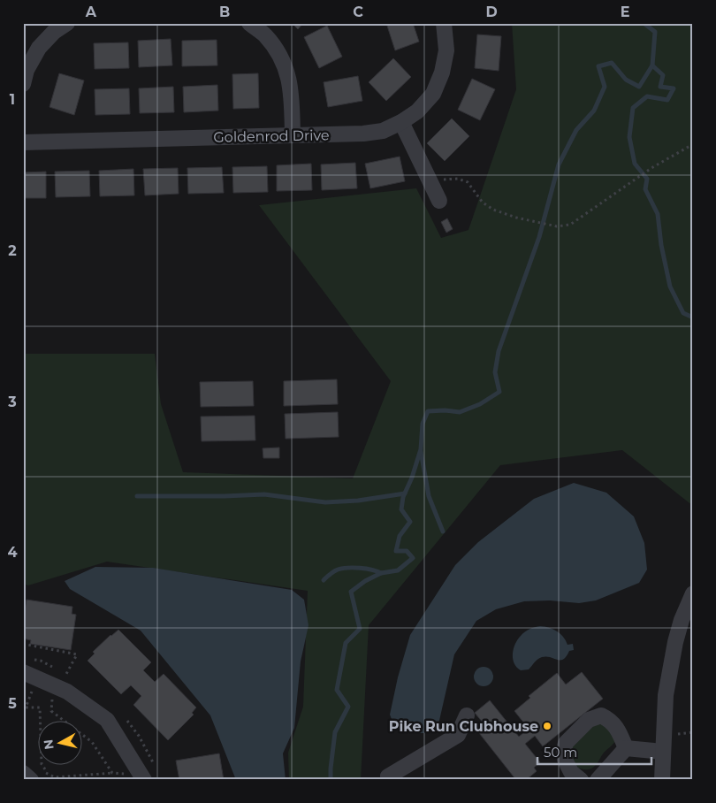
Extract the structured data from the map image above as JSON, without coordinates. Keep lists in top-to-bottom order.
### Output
{
  "streets": {
    "street": ["Goldenrod Drive"]
  },
  "places": ["Pike Run Clubhouse"],
  "scale_bar": "50 m",
  "north": "left",
  "grid": {
    "columns": [
      "A",
      "B",
      "C",
      "D",
      "E"
    ],
    "rows": [
      "1",
      "2",
      "3",
      "4",
      "5"
    ]
  }
}
